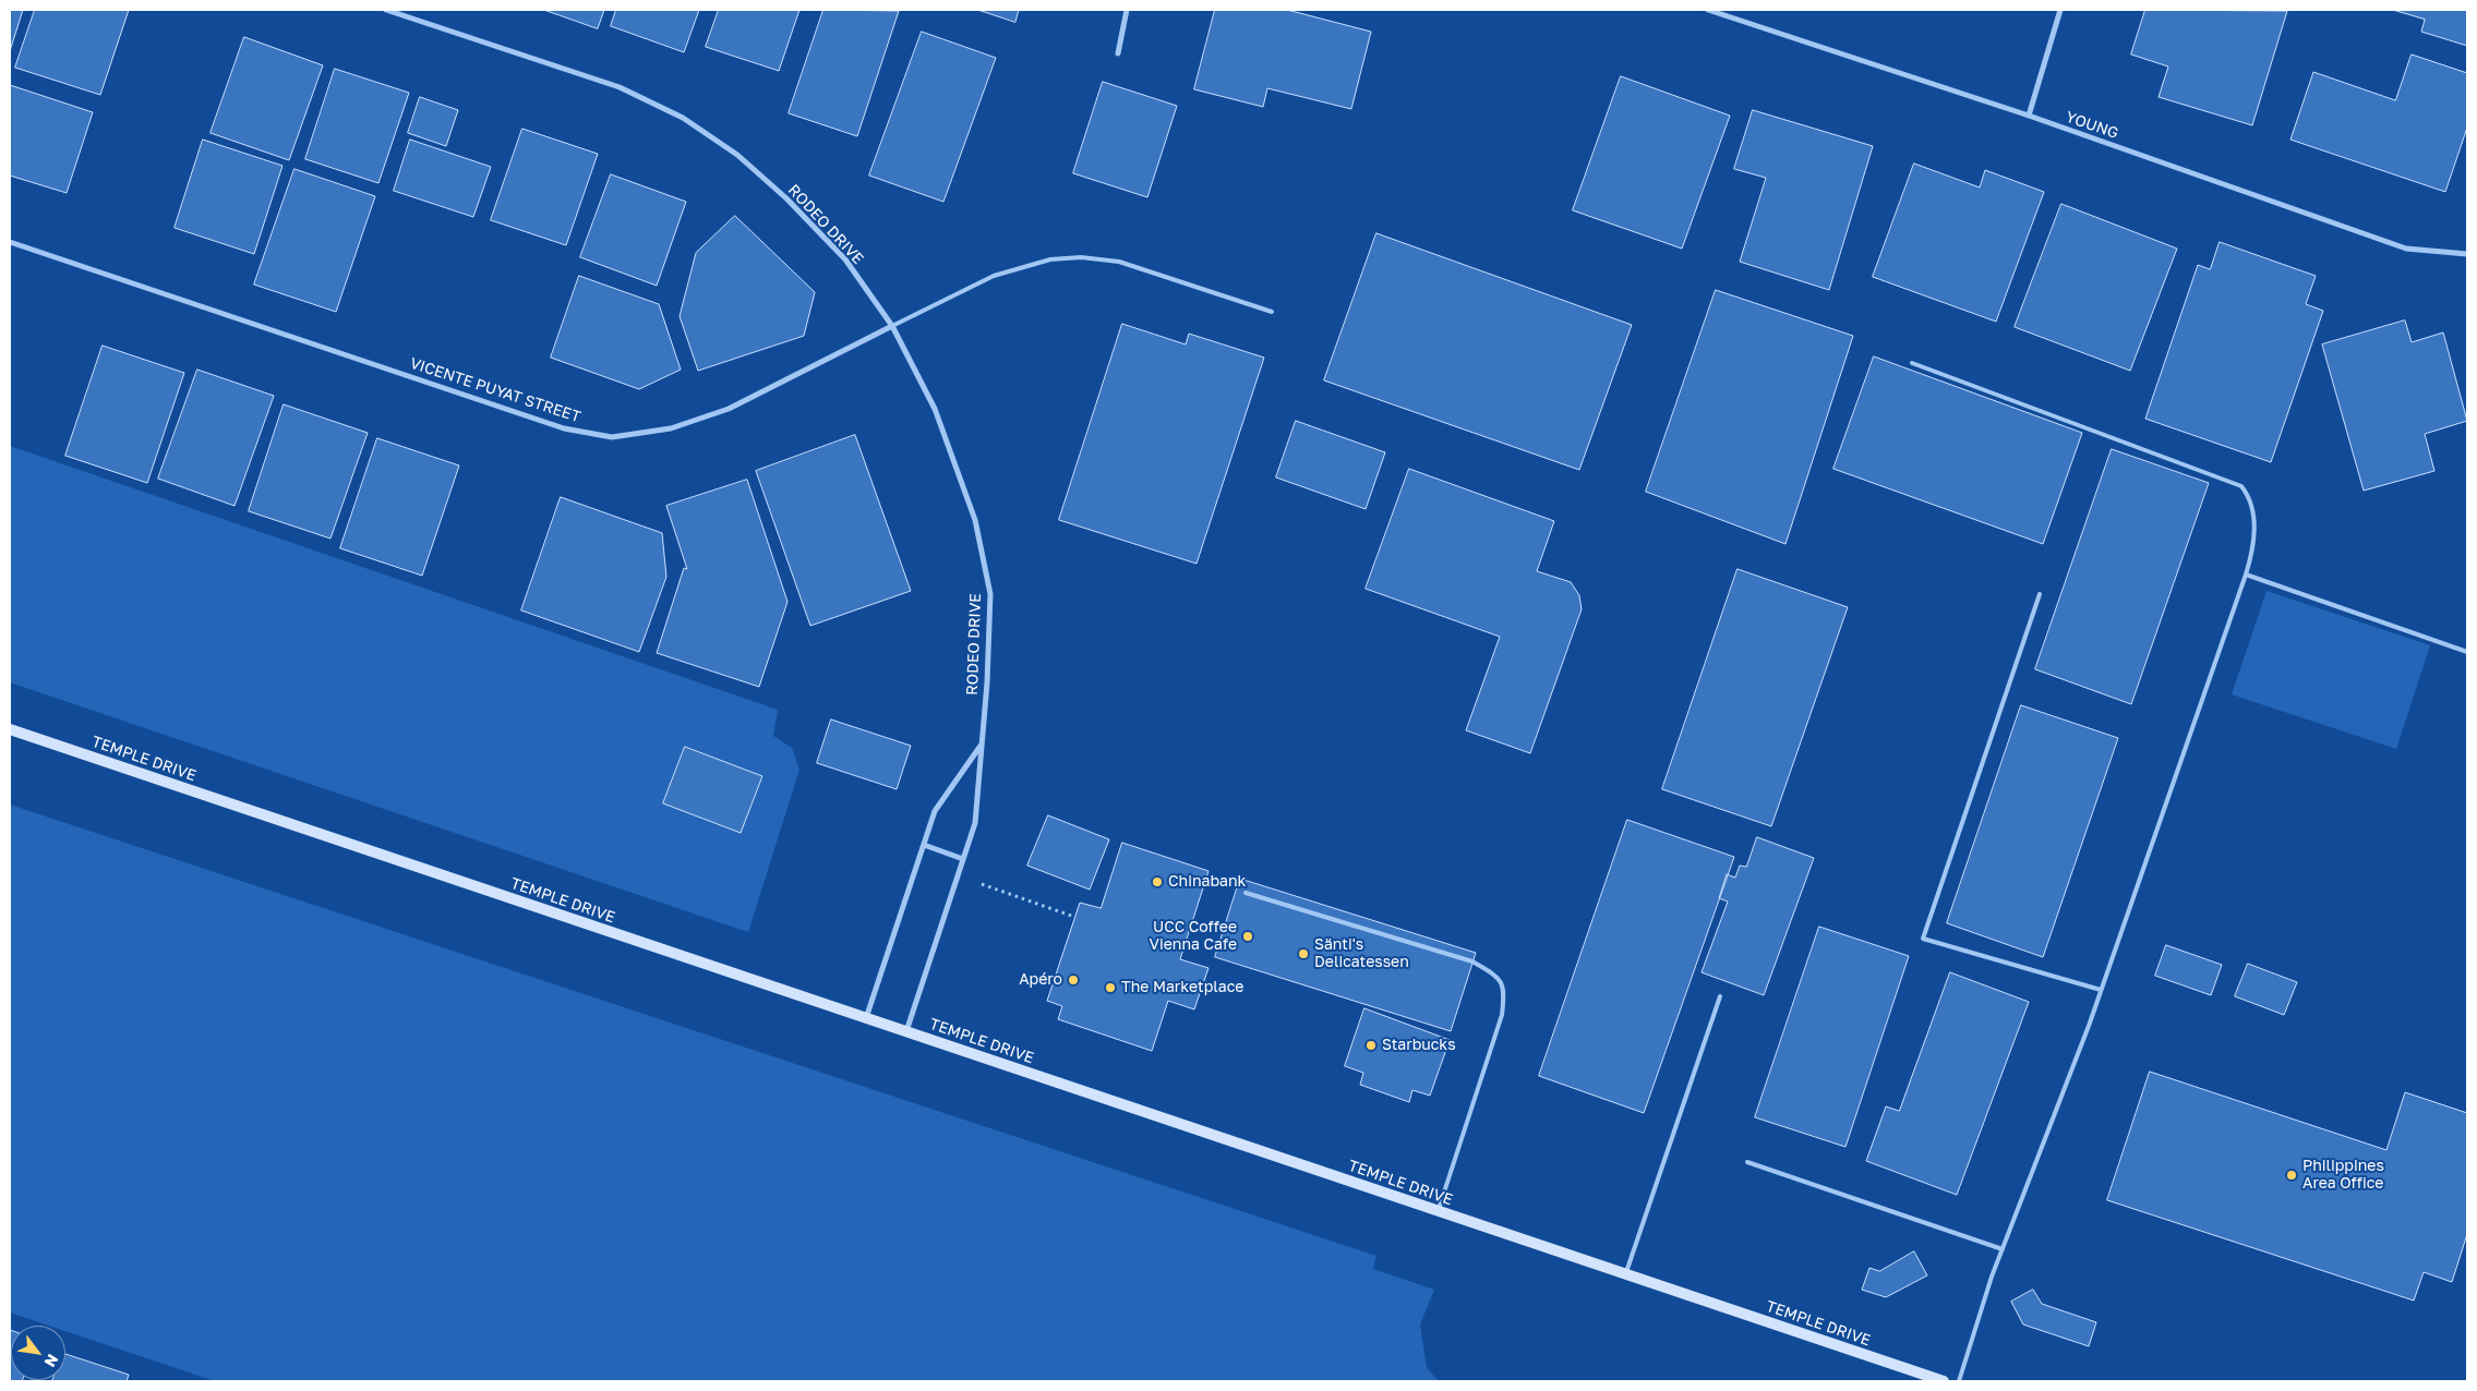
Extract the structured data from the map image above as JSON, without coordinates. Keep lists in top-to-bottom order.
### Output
{
  "streets": {
    "street": [
      "YOUNG",
      "RODEO DRIVE",
      "VICENTE PUYAT STREET",
      "TEMPLE DRIVE"
    ]
  },
  "crossings": [
    ["RODEO DRIVE", "VICENTE PUYAT STREET"],
    ["RODEO DRIVE", "TEMPLE DRIVE"]
  ],
  "places": [
    "Chinabank",
    "UCC Coffee Vienna Cafe",
    "Sänti's Delicatessen",
    "Apéro",
    "The Marketplace",
    "Starbucks",
    "Philippines Area Office"
  ],
  "north": "bottom right"
}
